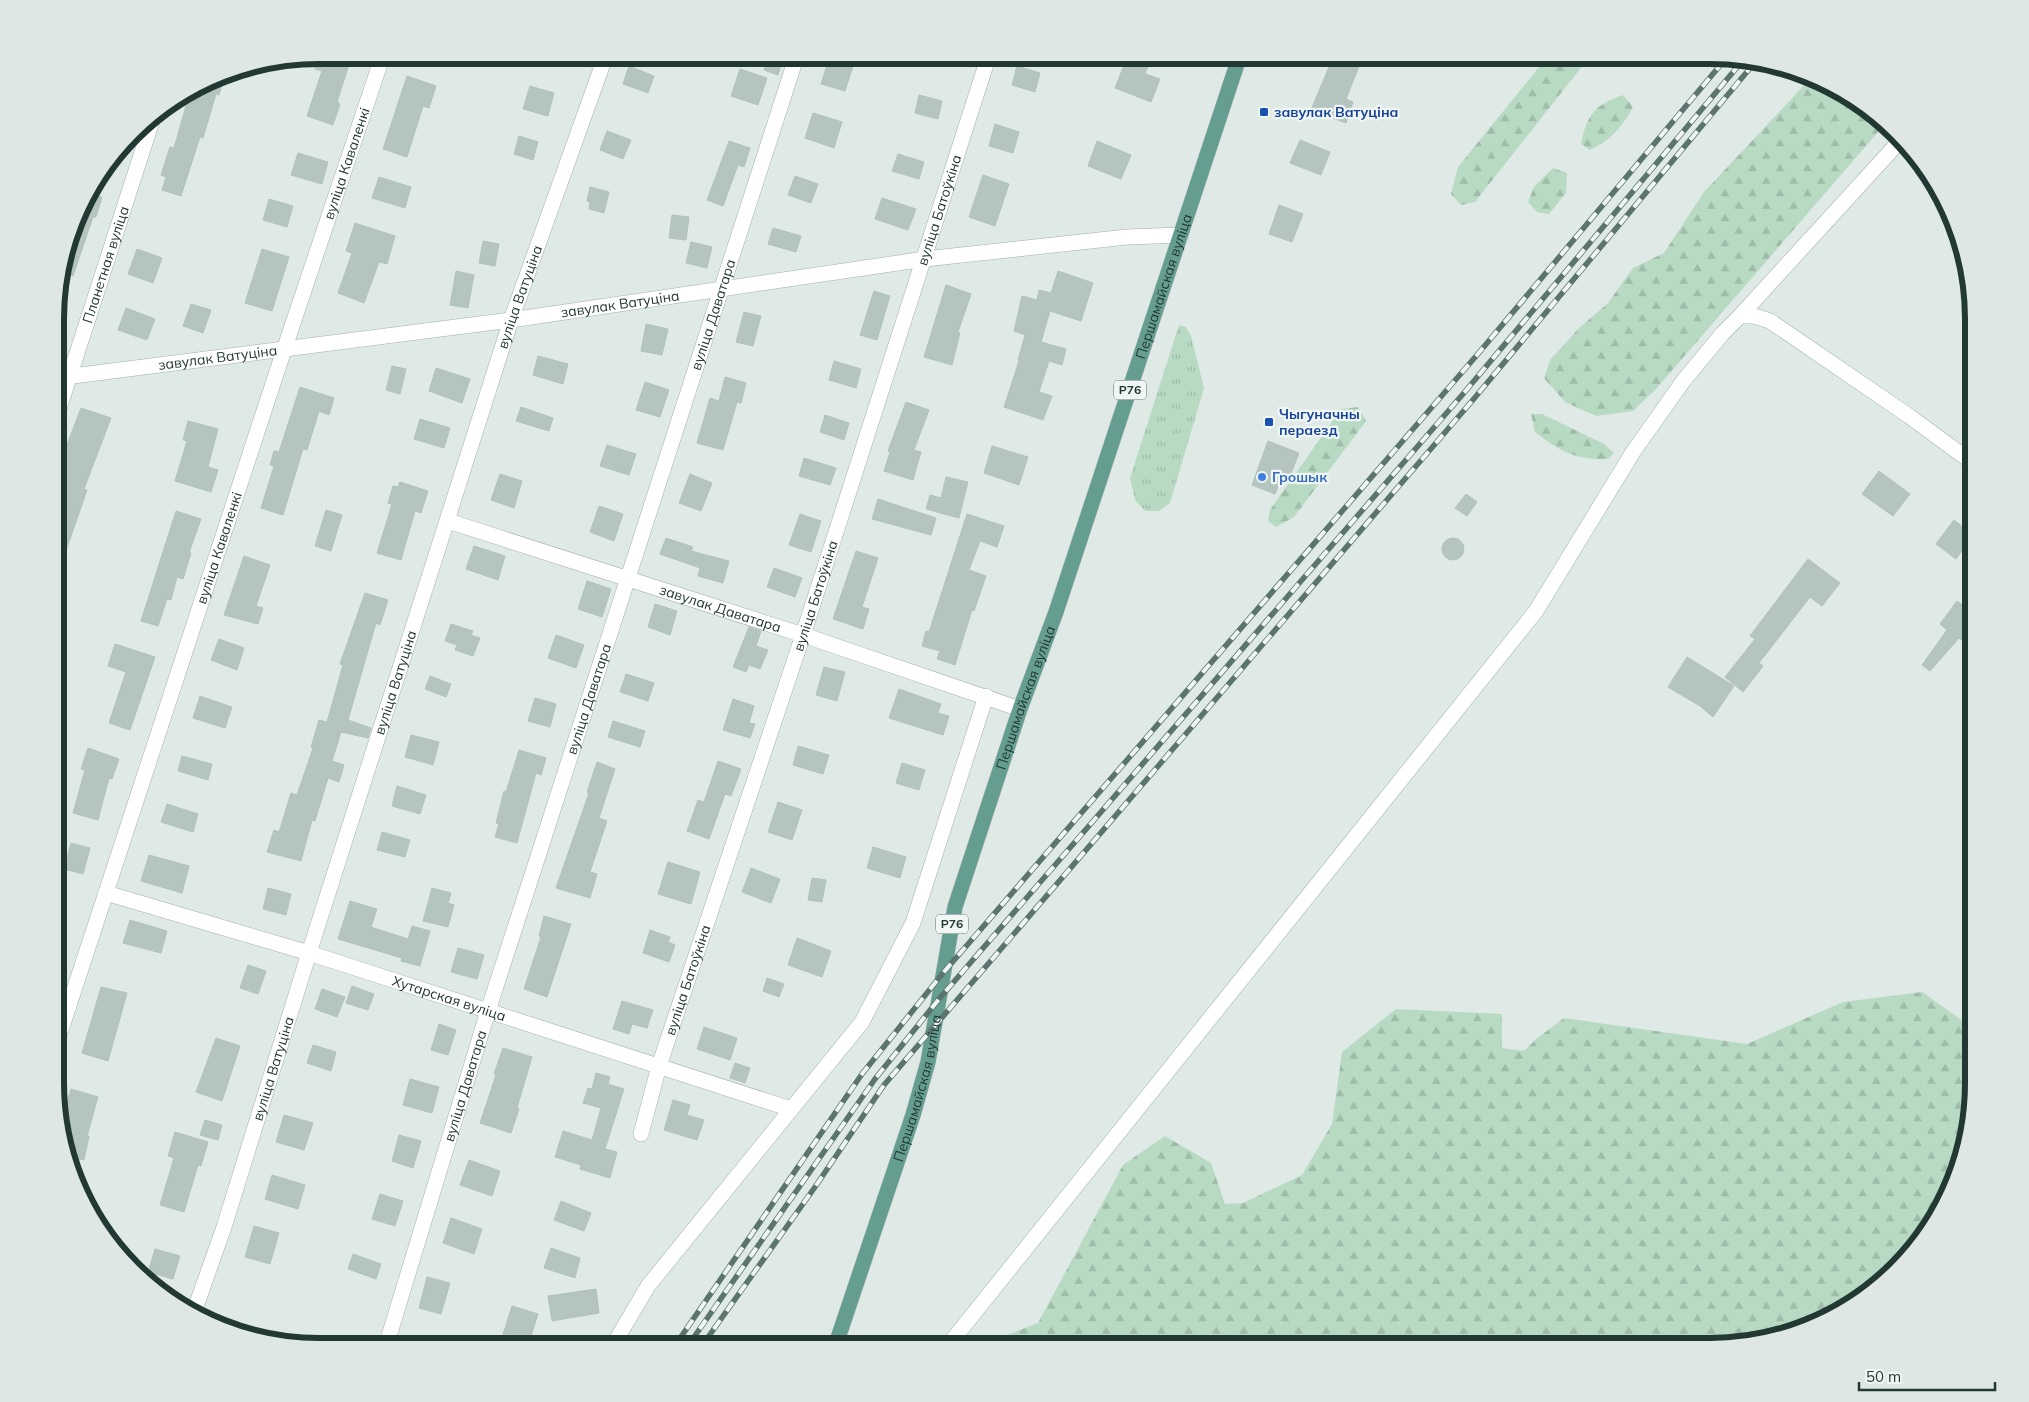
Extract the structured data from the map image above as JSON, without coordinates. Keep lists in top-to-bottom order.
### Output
{
  "streets": {
    "main road": ["Першамайская вуліца", "Р76"],
    "street": [
      "вуліца Каваленкі",
      "вуліца Батоўкіна",
      "Планетная вуліца",
      "вуліца Ватуціна",
      "завулак Ватуціна",
      "вуліца Даватара",
      "завулак Даватара",
      "Хутарская вуліца"
    ]
  },
  "crossings": [
    ["вуліца Каваленкі", "завулак Ватуціна"],
    ["вуліца Каваленкі", "Хутарская вуліца"],
    ["вуліца Батоўкіна", "завулак Ватуціна"],
    ["вуліца Батоўкіна", "завулак Даватара"],
    ["вуліца Батоўкіна", "Хутарская вуліца"],
    ["Першамайская вуліца", "завулак Ватуціна"],
    ["Першамайская вуліца", "завулак Даватара"],
    ["вуліца Ватуціна", "завулак Ватуціна"],
    ["вуліца Ватуціна", "завулак Даватара"],
    ["вуліца Ватуціна", "Хутарская вуліца"],
    ["завулак Ватуціна", "вуліца Даватара"],
    ["вуліца Даватара", "завулак Даватара"],
    ["вуліца Даватара", "Хутарская вуліца"]
  ],
  "places": {
    "transit": ["завулак Ватуціна", "Чыгуначны пераезд"],
    "other": ["Грошык"]
  },
  "scale_bar": "50 m"
}
